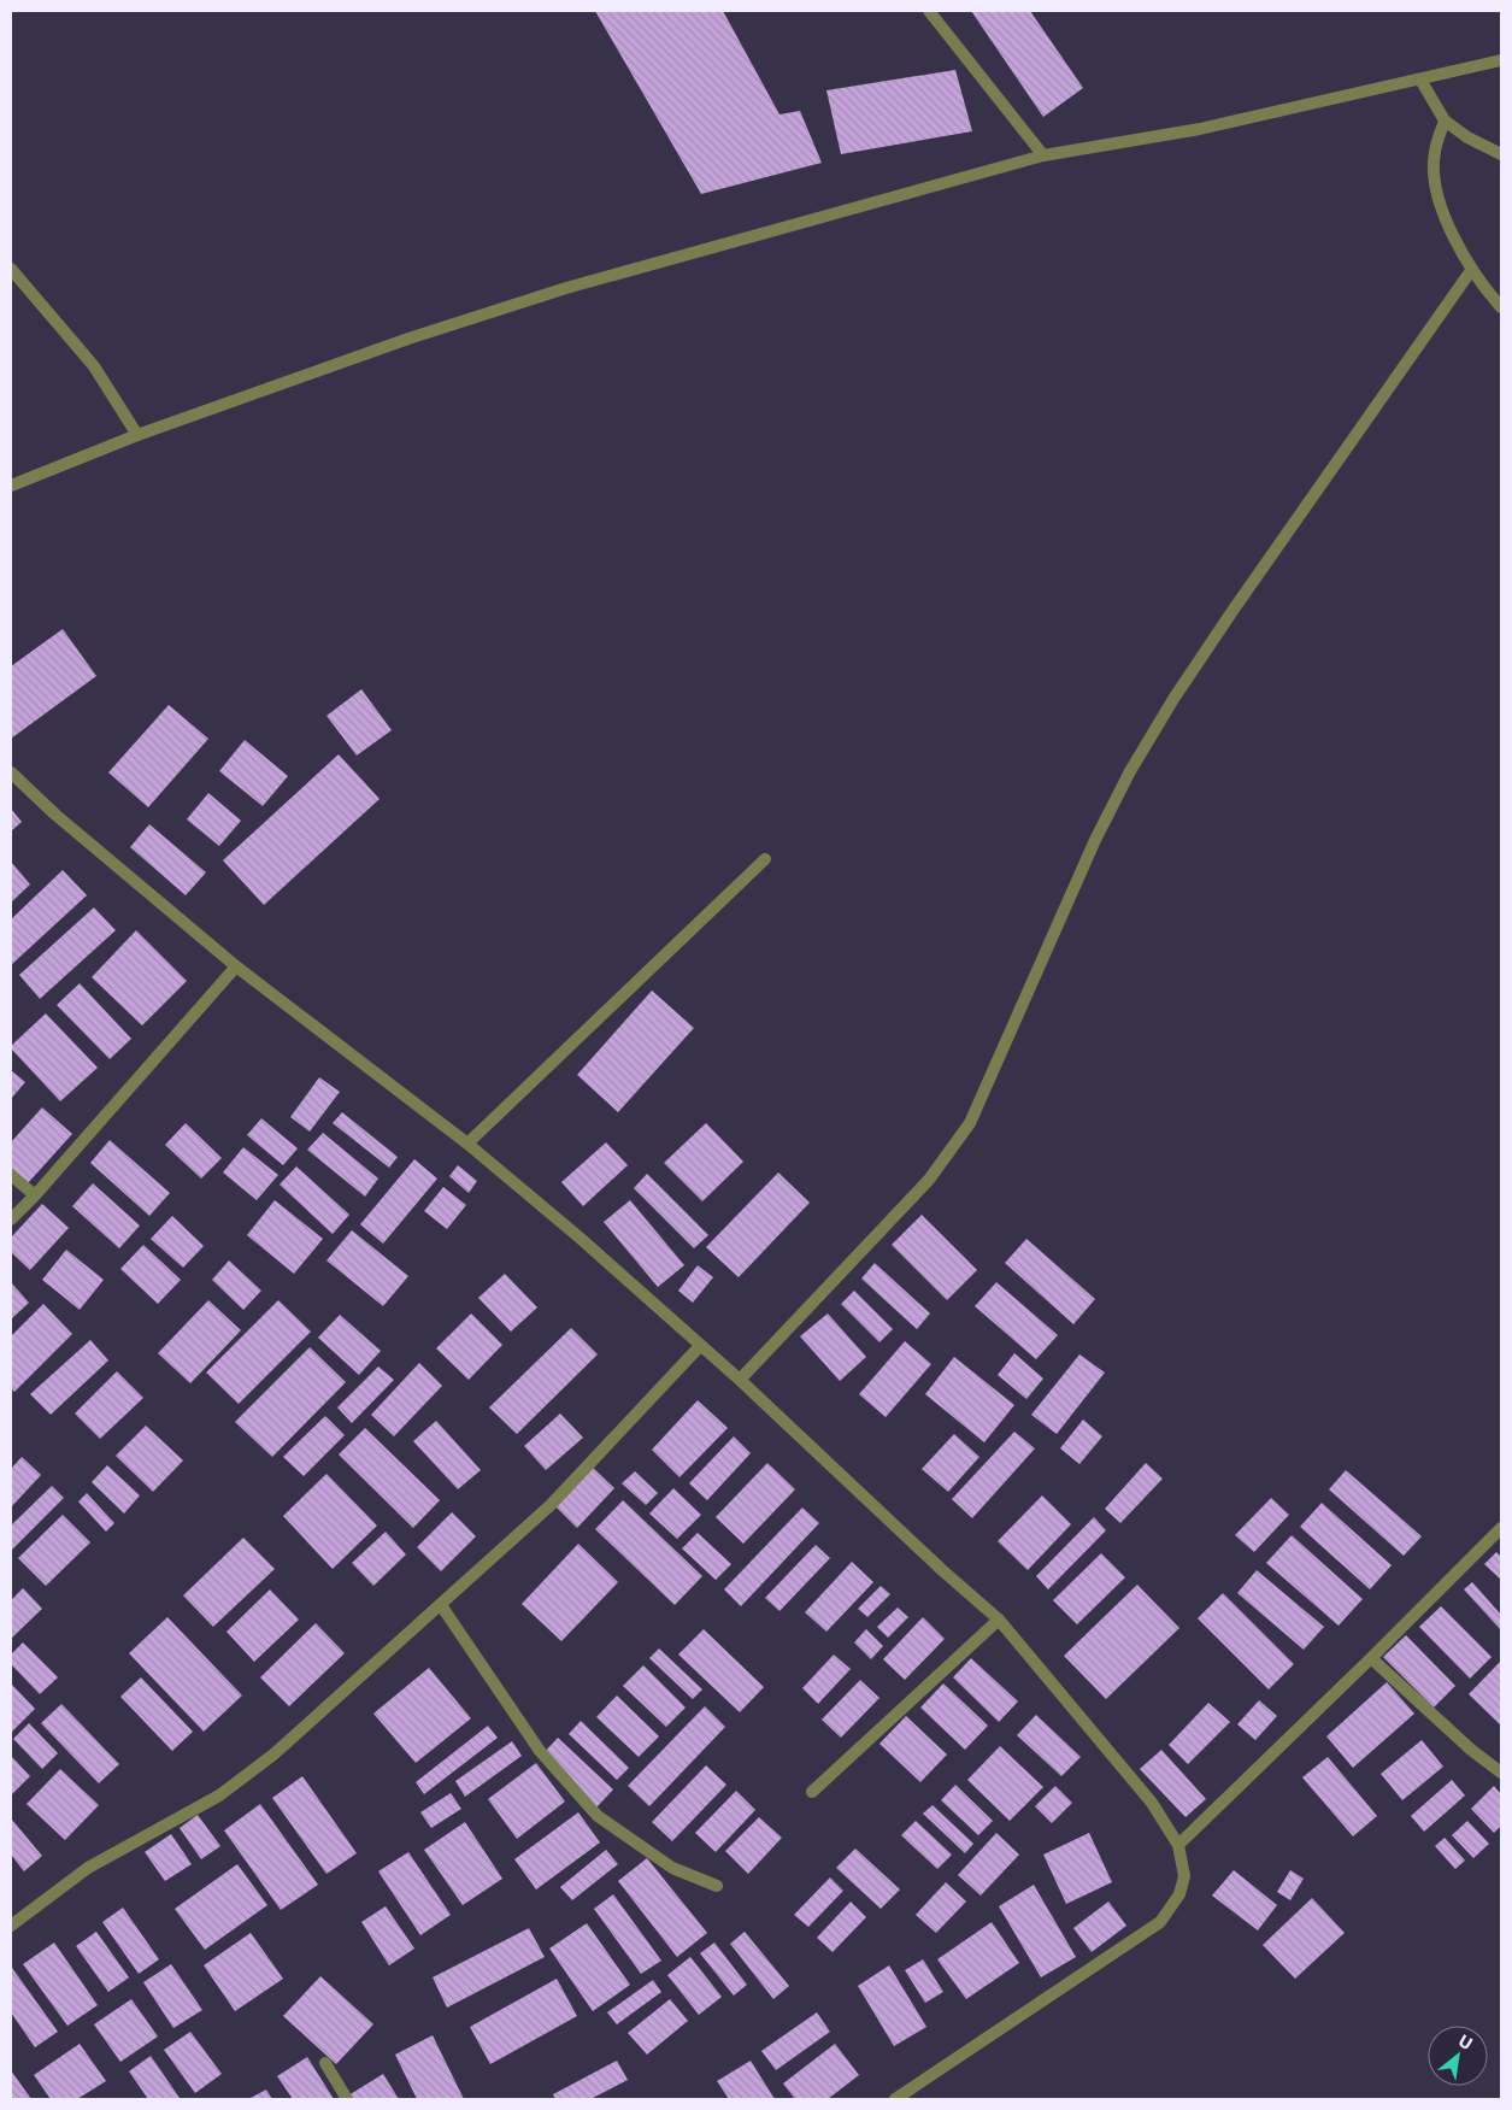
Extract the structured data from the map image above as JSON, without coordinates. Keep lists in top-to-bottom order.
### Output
{
  "north": "top right"
}
